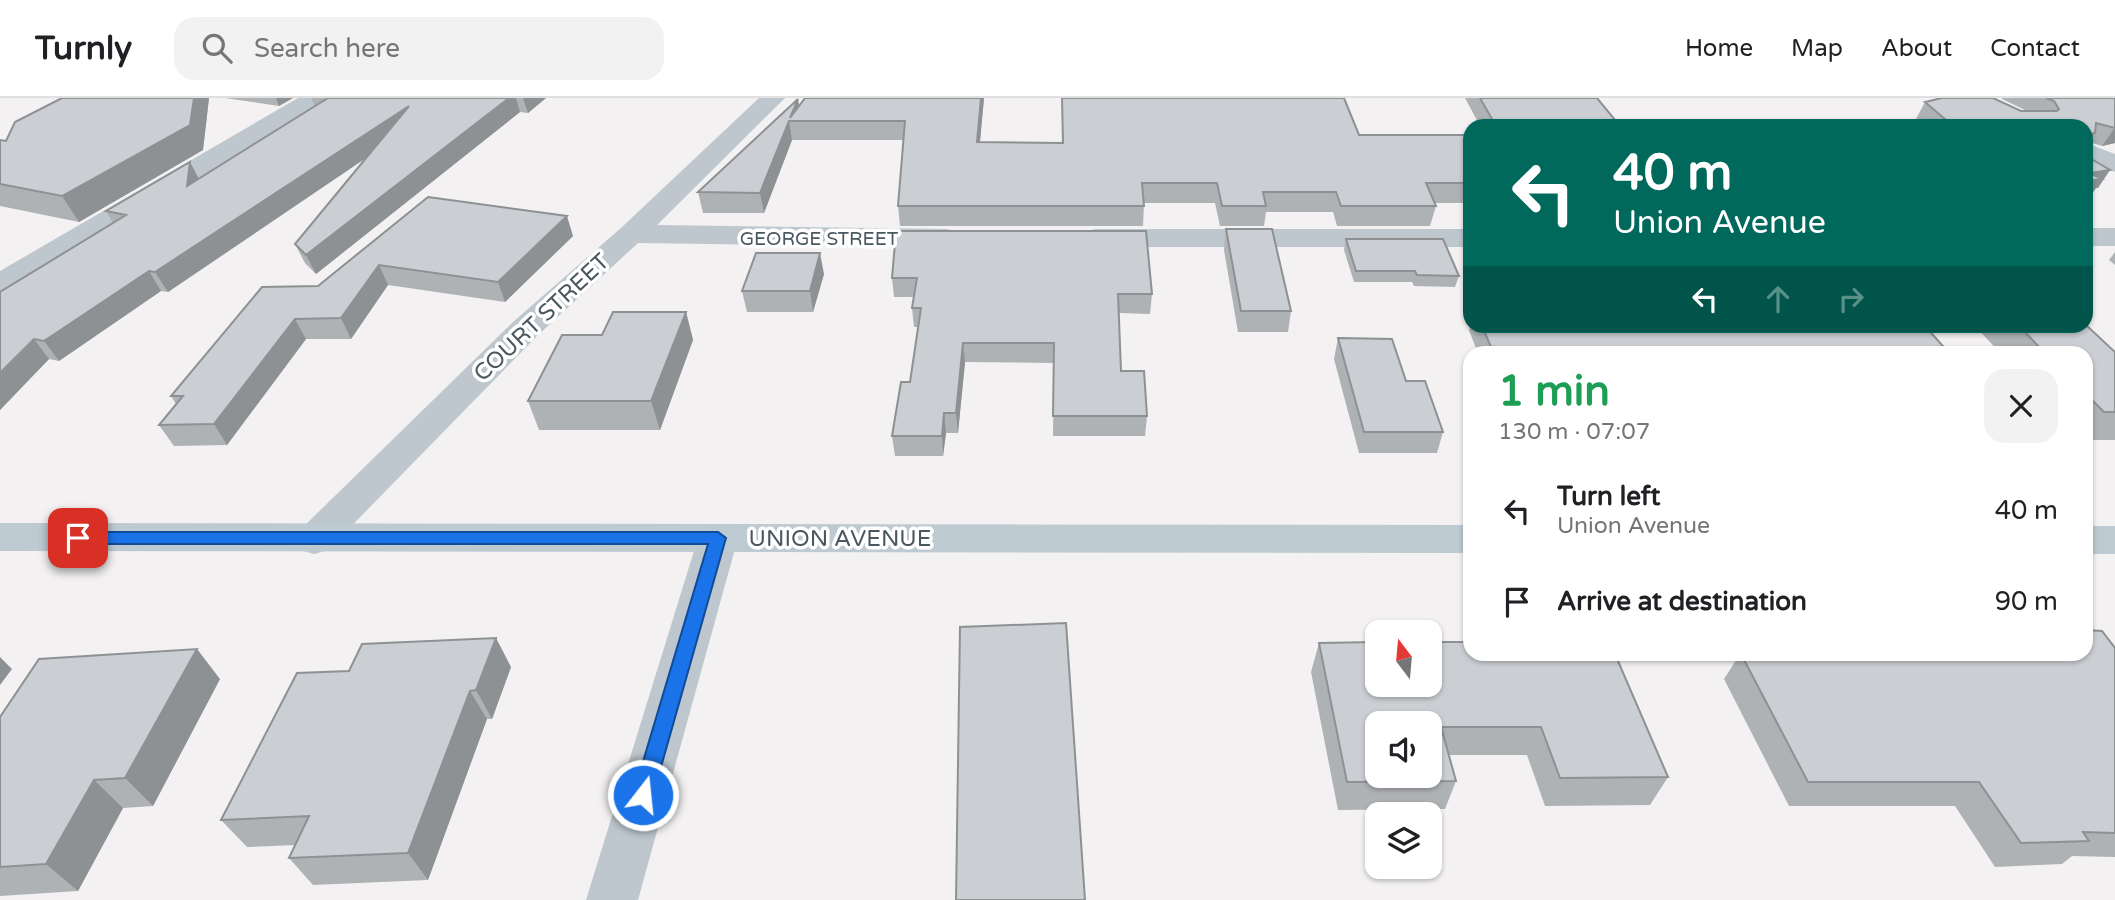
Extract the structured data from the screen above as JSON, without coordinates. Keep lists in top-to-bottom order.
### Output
{
  "streets": {
    "main road": ["UNION AVENUE"],
    "street": ["GEORGE STREET", "COURT STREET"]
  },
  "crossings": [
    ["GEORGE STREET", "COURT STREET"],
    ["COURT STREET", "UNION AVENUE"]
  ],
  "north": "top",
  "page": {
    "header": "Turnly",
    "search": "Search here",
    "nav": [
      "Home",
      "Map",
      "About",
      "Contact"
    ],
    "turn": ["40 m", "Union Avenue"],
    "heading": ["1 min", "130 m · 07:07"],
    "list": [
      {
        "name": "Turn left",
        "note": "Union Avenue",
        "value": "40 m"
      },
      {
        "name": "Arrive at destination",
        "value": "90 m"
      }
    ]
  }
}
